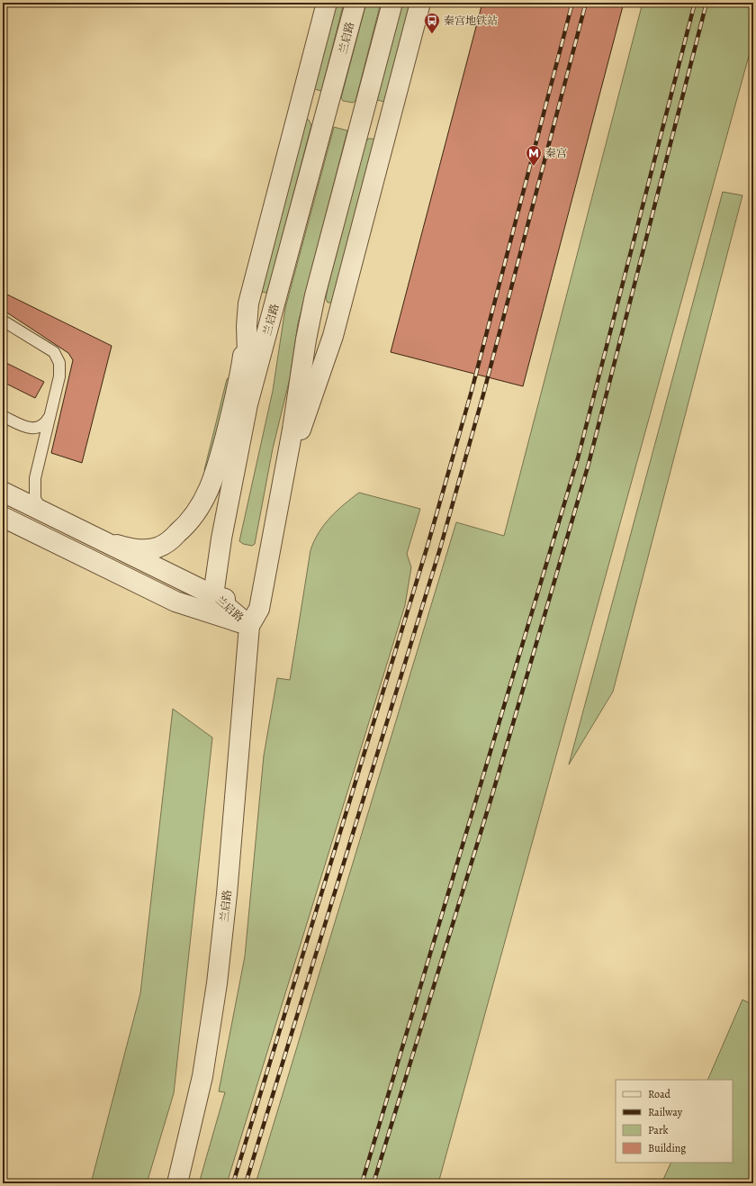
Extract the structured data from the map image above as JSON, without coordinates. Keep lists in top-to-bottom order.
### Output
{
  "streets": {
    "street": ["兰启路"]
  },
  "places": {
    "bus stop": ["秦宫地铁站"],
    "metro station": ["秦宫"]
  },
  "legend": [
    "Road",
    "Railway",
    "Park",
    "Building"
  ]
}
